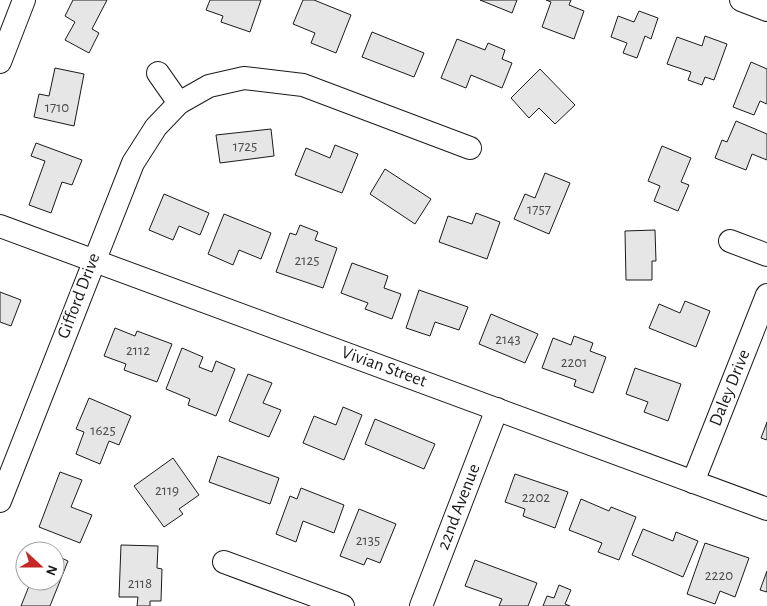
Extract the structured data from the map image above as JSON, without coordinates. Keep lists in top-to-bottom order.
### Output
{
  "streets": {
    "street": [
      "Gifford Drive",
      "Vivian Street",
      "Daley Drive",
      "22nd Avenue"
    ]
  },
  "crossings": [
    ["Gifford Drive", "Vivian Street"],
    ["Vivian Street", "Daley Drive"],
    ["Vivian Street", "22nd Avenue"]
  ],
  "house_numbers": [
    "1710",
    "1725",
    "1757",
    "2125",
    "2143",
    "2112",
    "2201",
    "1625",
    "2119",
    "2202",
    "2135",
    "2220",
    "2118"
  ],
  "north": "right"
}
